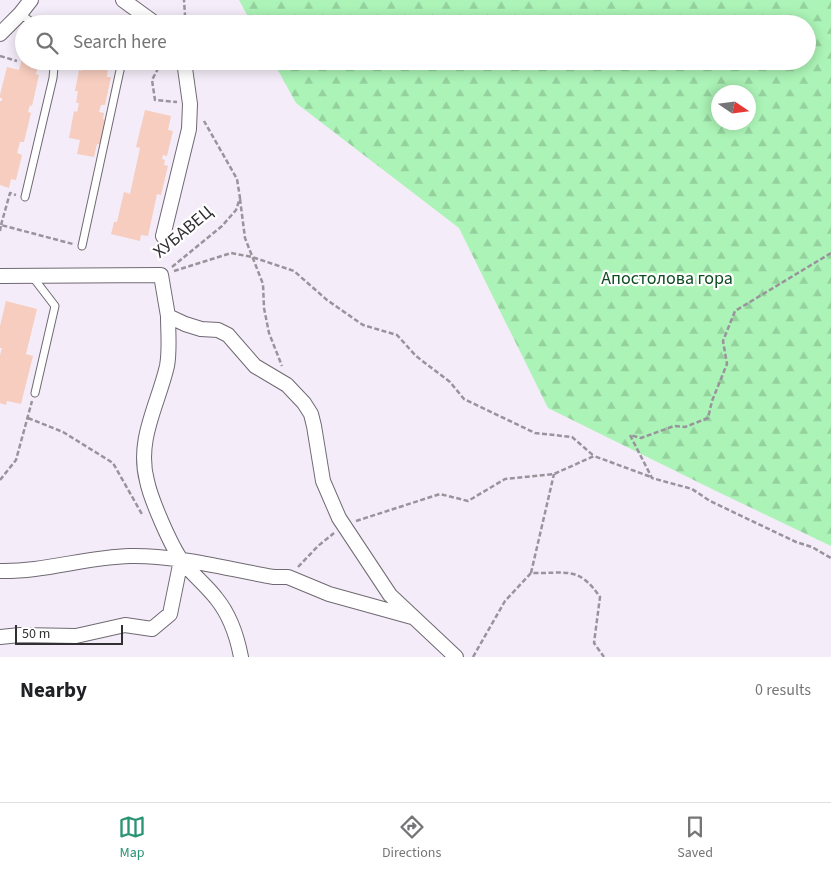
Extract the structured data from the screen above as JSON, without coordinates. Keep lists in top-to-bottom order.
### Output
{
  "streets": {
    "street": ["ХУБАВЕЦ"]
  },
  "parks": ["Апостолова гора"],
  "scale_bar": "50 m",
  "north": "right",
  "page": {
    "search": "Search here",
    "scale": "50 m",
    "heading": ["Nearby", "0 results"],
    "nav": ["Map", "Directions", "Saved"]
  }
}
